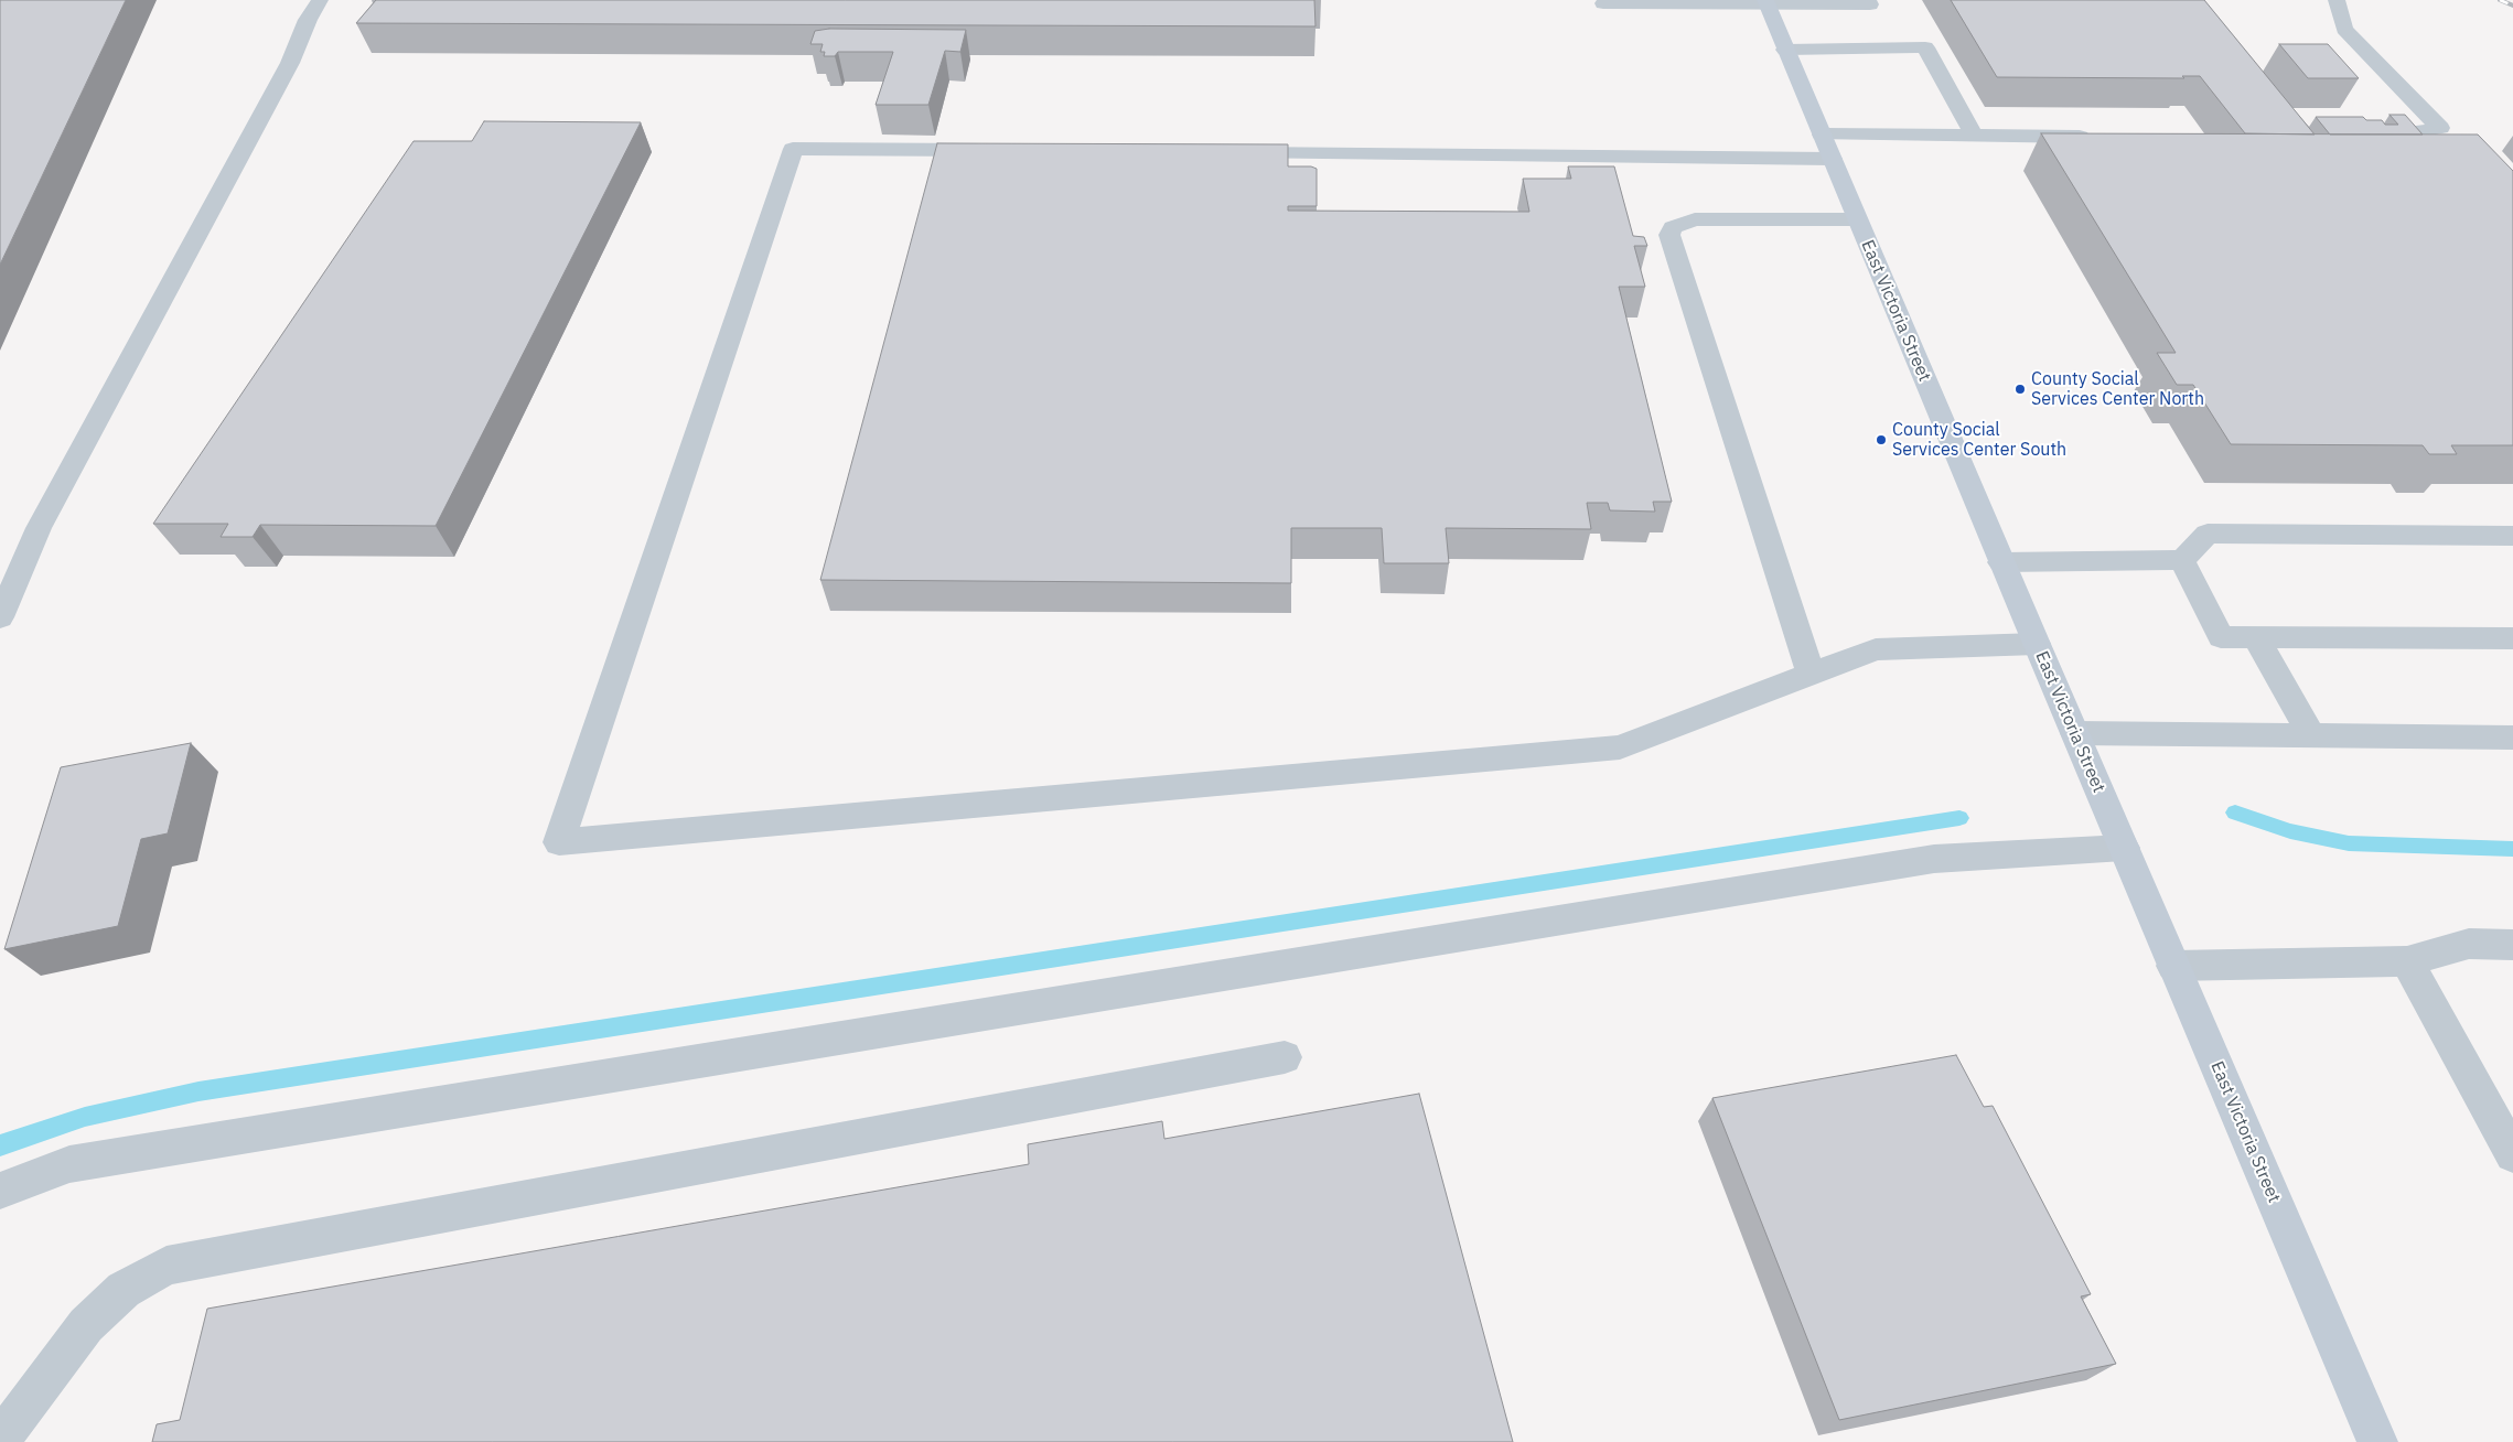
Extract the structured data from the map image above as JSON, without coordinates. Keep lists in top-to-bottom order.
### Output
{
  "streets": {
    "street": ["East Victoria Street"]
  },
  "places": ["County Social Services Center North", "County Social Services Center South"]
}
